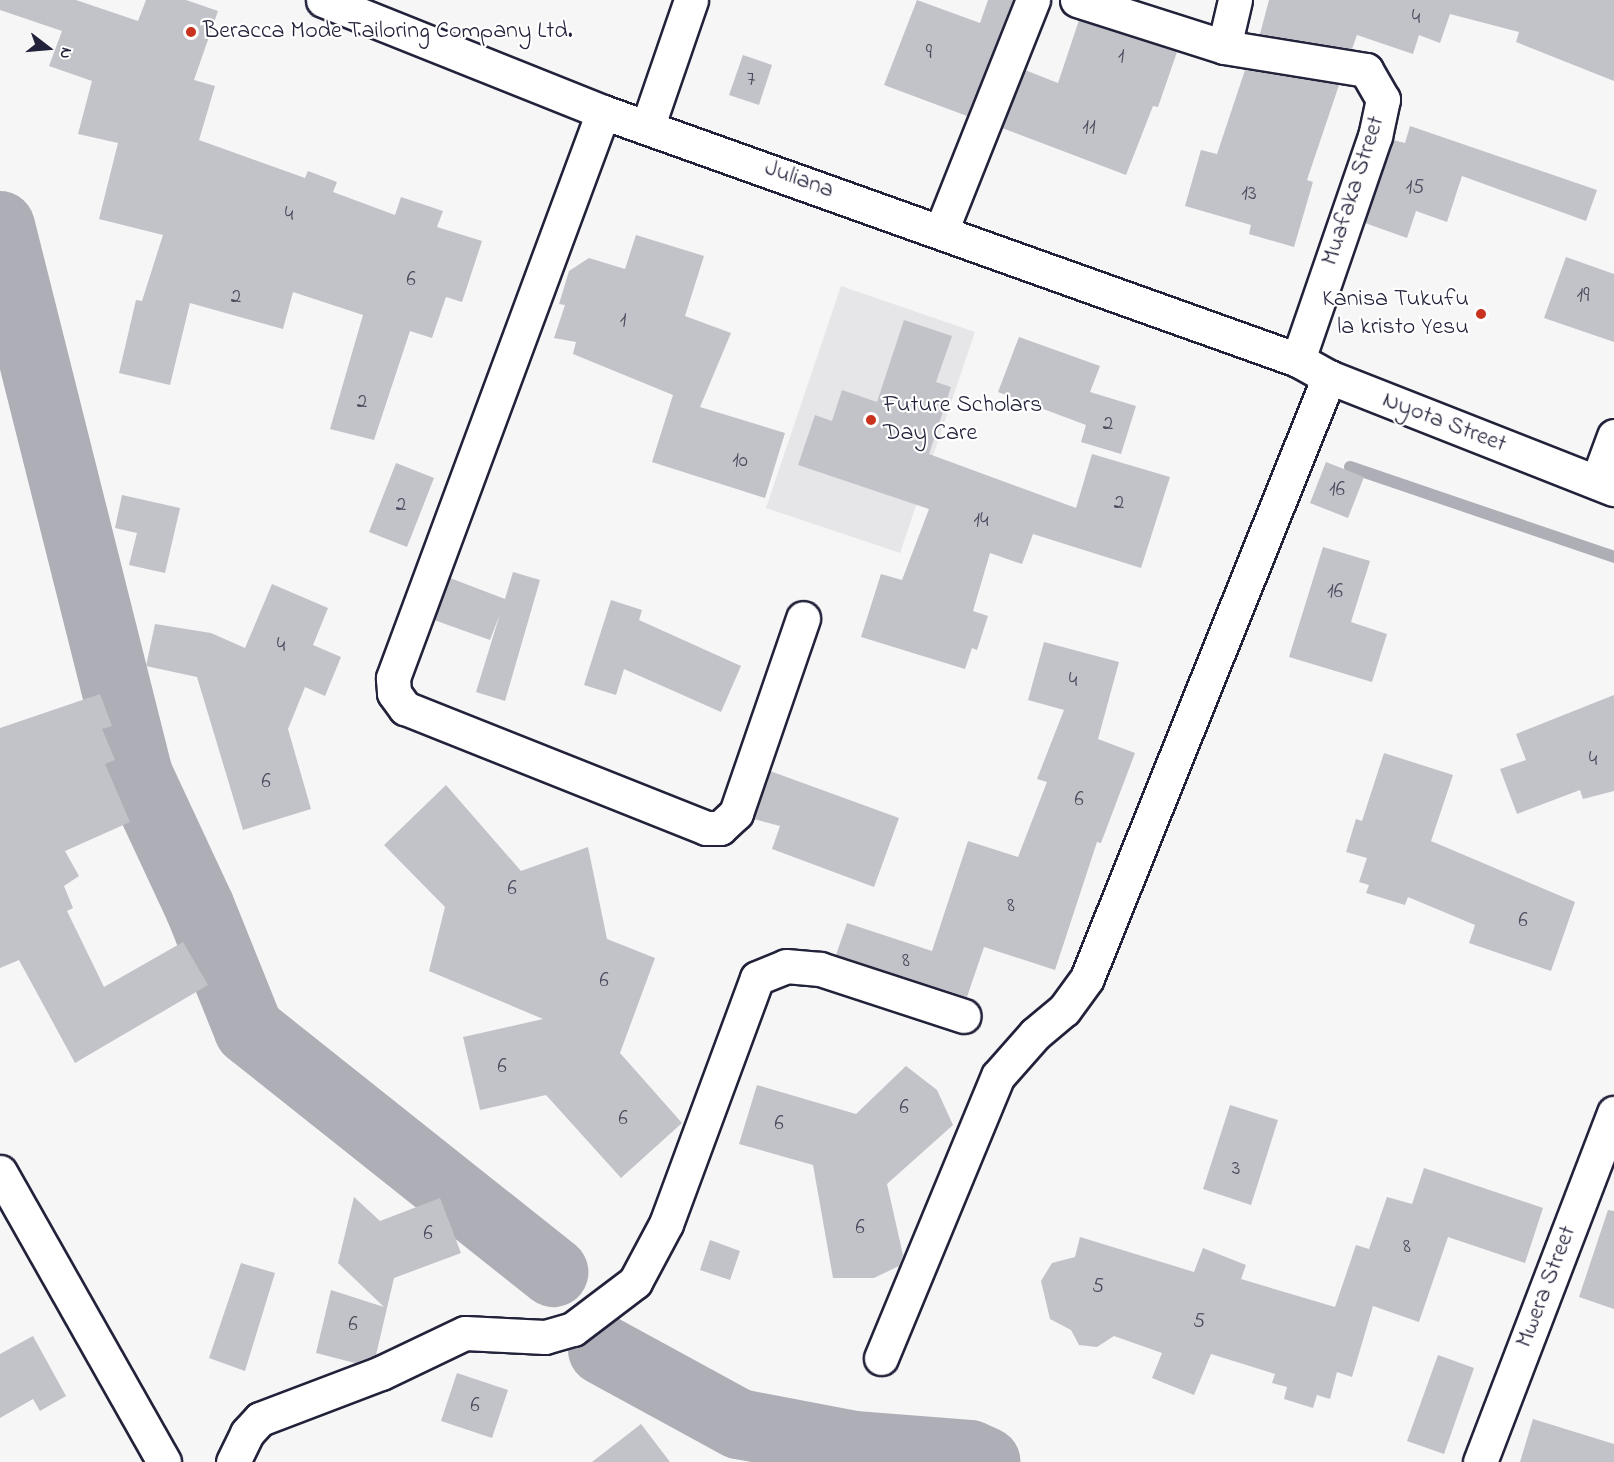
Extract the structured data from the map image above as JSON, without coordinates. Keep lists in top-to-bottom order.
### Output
{
  "streets": {
    "street": [
      "Juliana",
      "Muafaka Street",
      "Nyota Street",
      "Mwera Street"
    ]
  },
  "crossings": [
    ["Juliana", "Muafaka Street"],
    ["Juliana", "Nyota Street"],
    ["Muafaka Street", "Nyota Street"]
  ],
  "places": ["Beracca Mode Tailoring Company Ltd.", "Kanisa Tukufu la kristo Yesu", "Future Scholars Day Care"],
  "house_numbers": [
    "4",
    "9",
    "1",
    "7",
    "11",
    "15",
    "13",
    "4",
    "6",
    "19",
    "2",
    "1",
    "2",
    "2",
    "10",
    "16",
    "2",
    "2",
    "14",
    "16",
    "4",
    "4",
    "4",
    "6",
    "6",
    "6",
    "8",
    "6",
    "8",
    "6",
    "6",
    "6",
    "6",
    "6",
    "3",
    "6",
    "6",
    "8",
    "5",
    "5",
    "6",
    "6"
  ],
  "north": "right"
}
